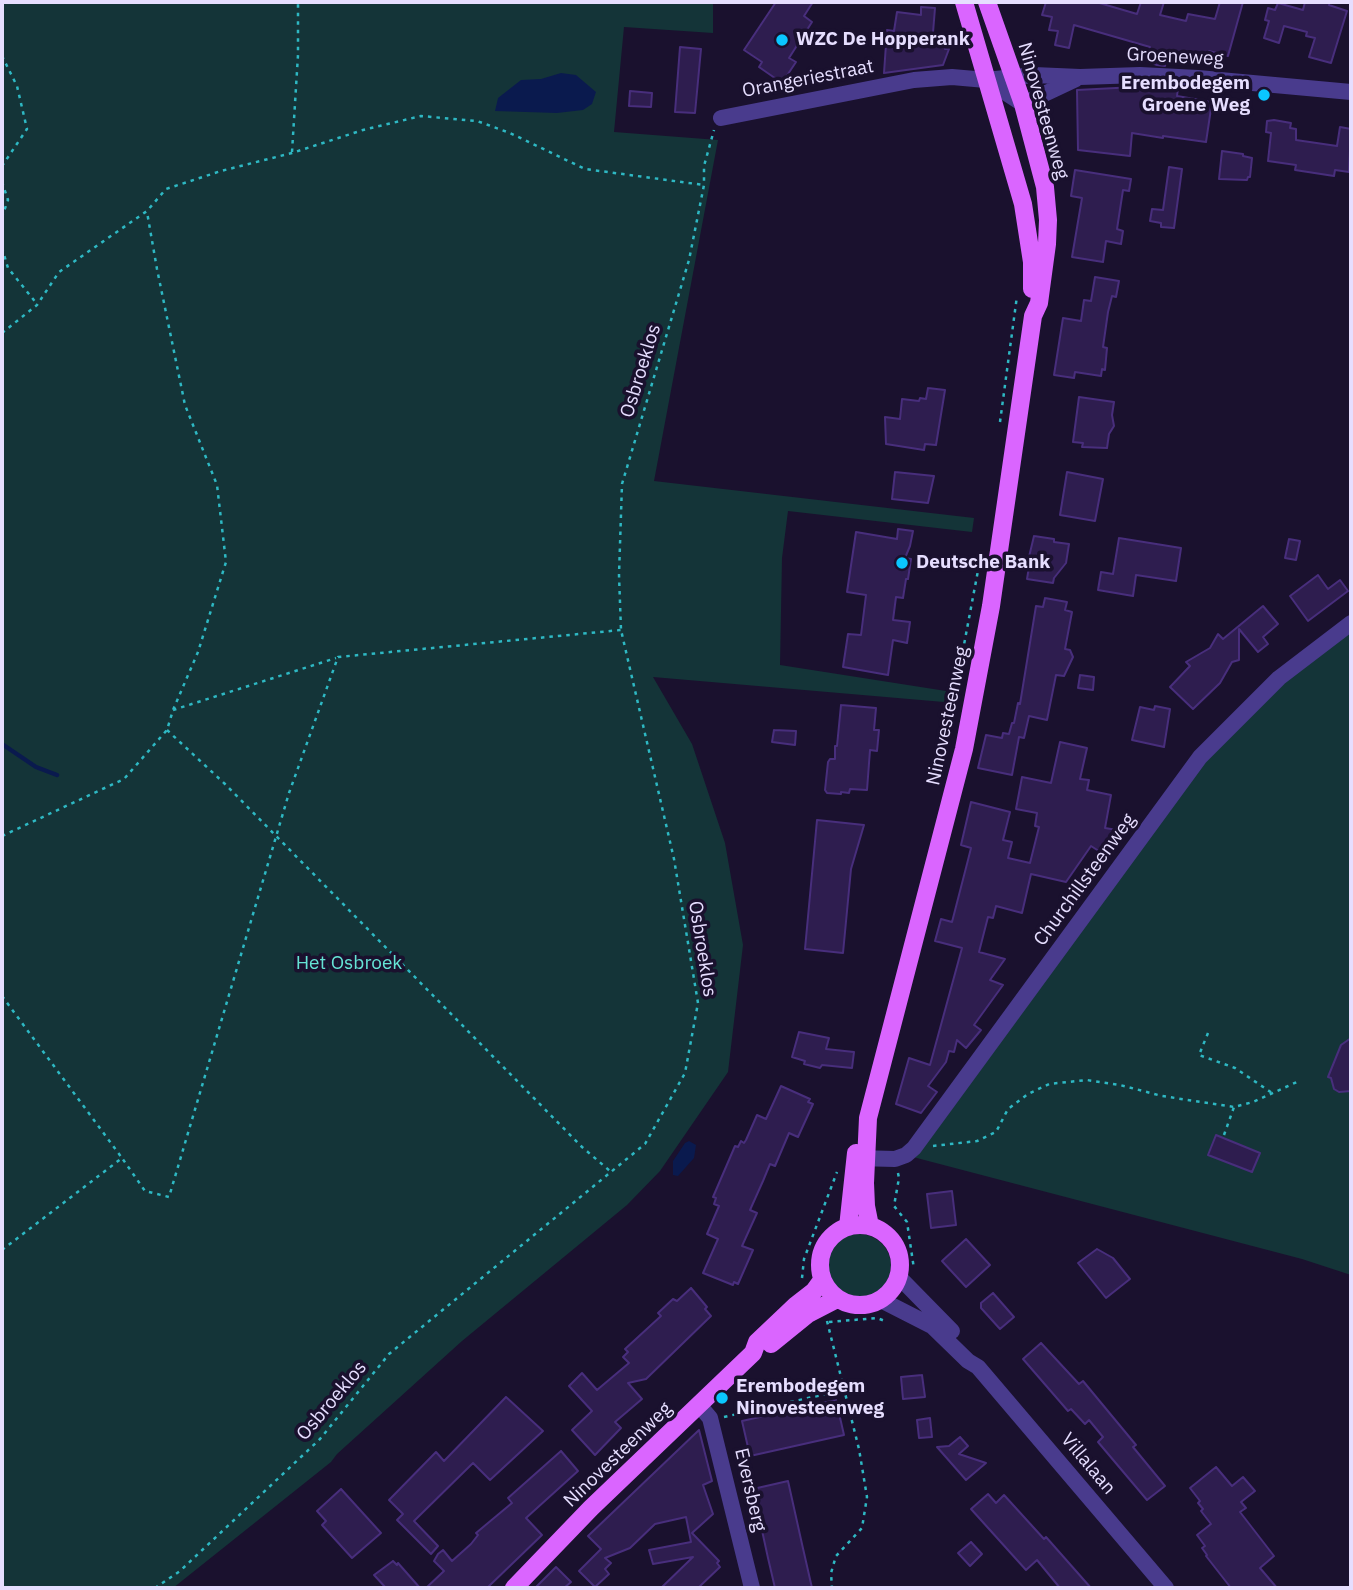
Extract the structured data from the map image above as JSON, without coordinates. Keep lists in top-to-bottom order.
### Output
{
  "streets": {
    "main road": ["Ninovesteenweg"],
    "street": [
      "Groeneweg",
      "Orangeriestraat",
      "Churchillsteenweg",
      "Villalaan",
      "Eversberg"
    ],
    "path": ["Osbroeklos"]
  },
  "crossings": [
    ["Groeneweg", "Orangeriestraat"],
    ["Groeneweg", "Ninovesteenweg"],
    ["Orangeriestraat", "Ninovesteenweg"],
    ["Orangeriestraat", "Osbroeklos"],
    ["Ninovesteenweg", "Villalaan"],
    ["Ninovesteenweg", "Eversberg"]
  ],
  "parks": ["Het Osbroek"],
  "places": [
    "WZC De Hopperank",
    "Erembodegem Groene Weg",
    "Deutsche Bank",
    "Erembodegem Ninovesteenweg"
  ]
}
